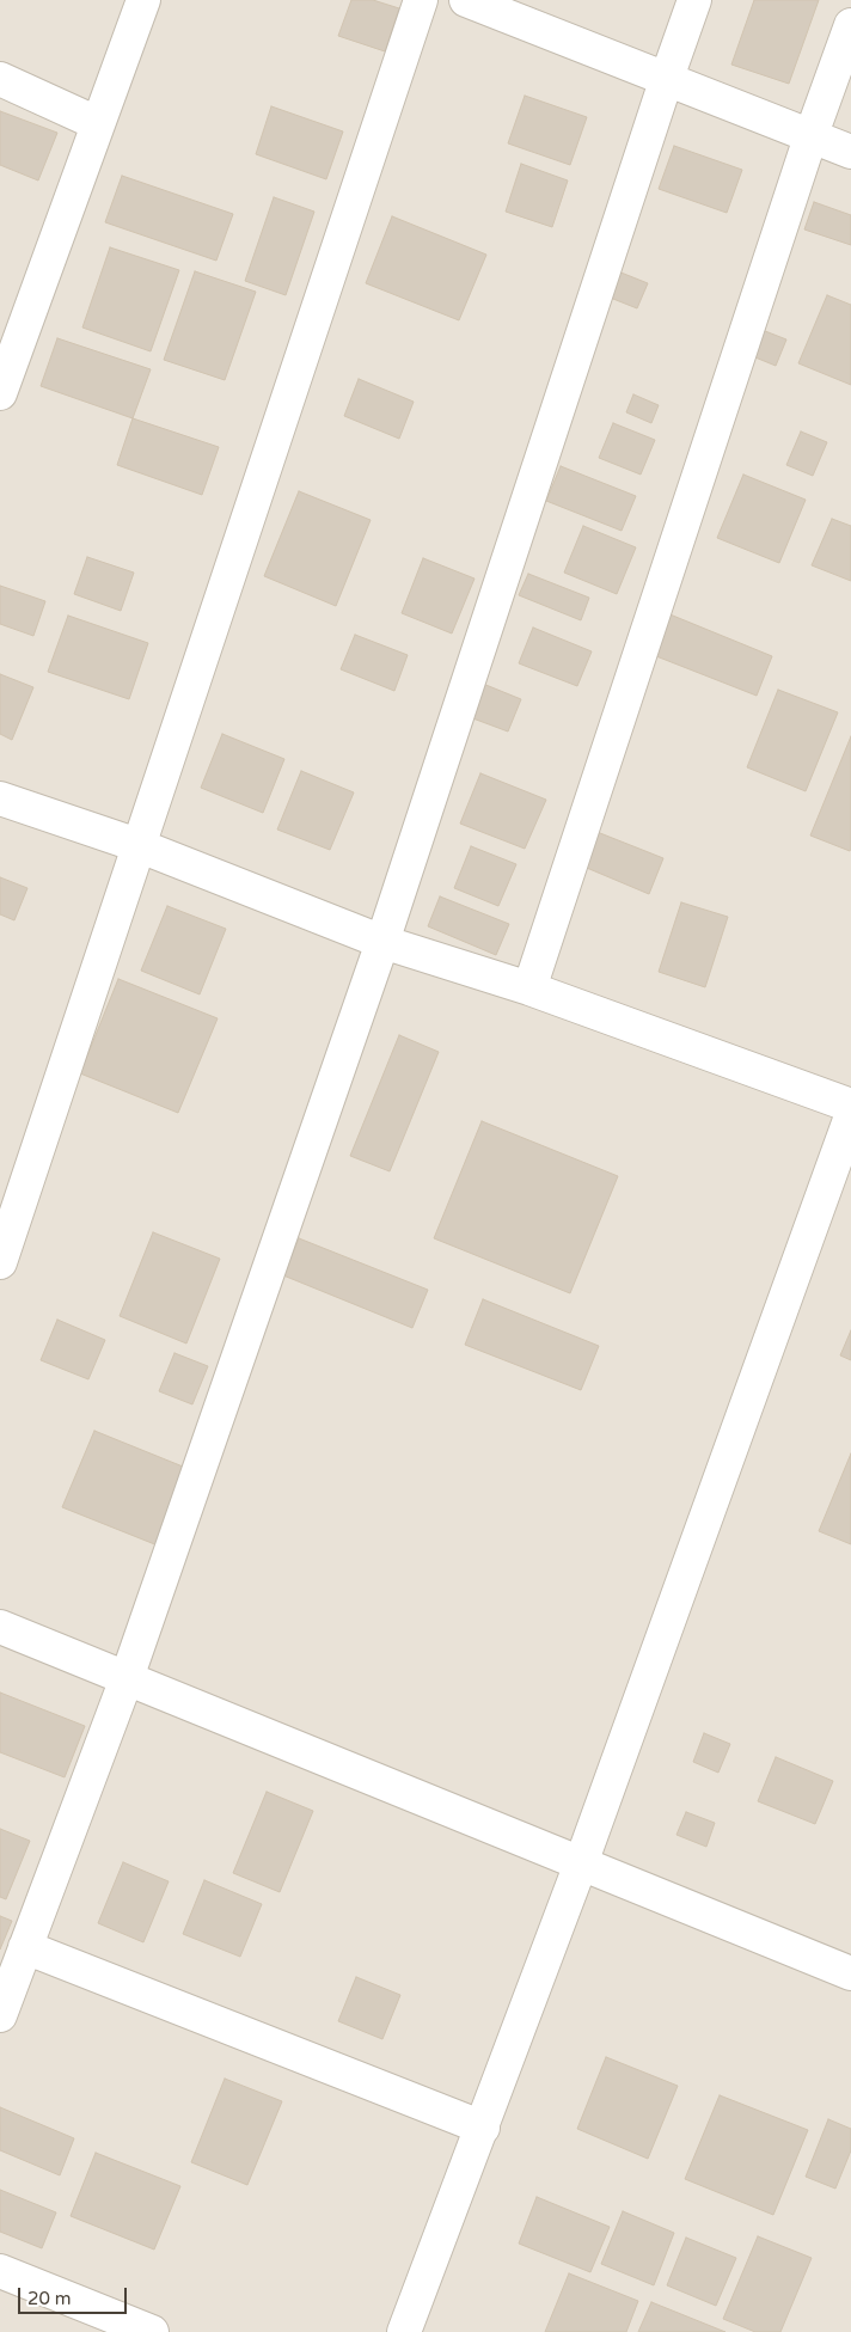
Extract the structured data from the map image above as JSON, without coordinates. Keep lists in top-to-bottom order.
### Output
{
  "scale_bar": "20 m"
}
